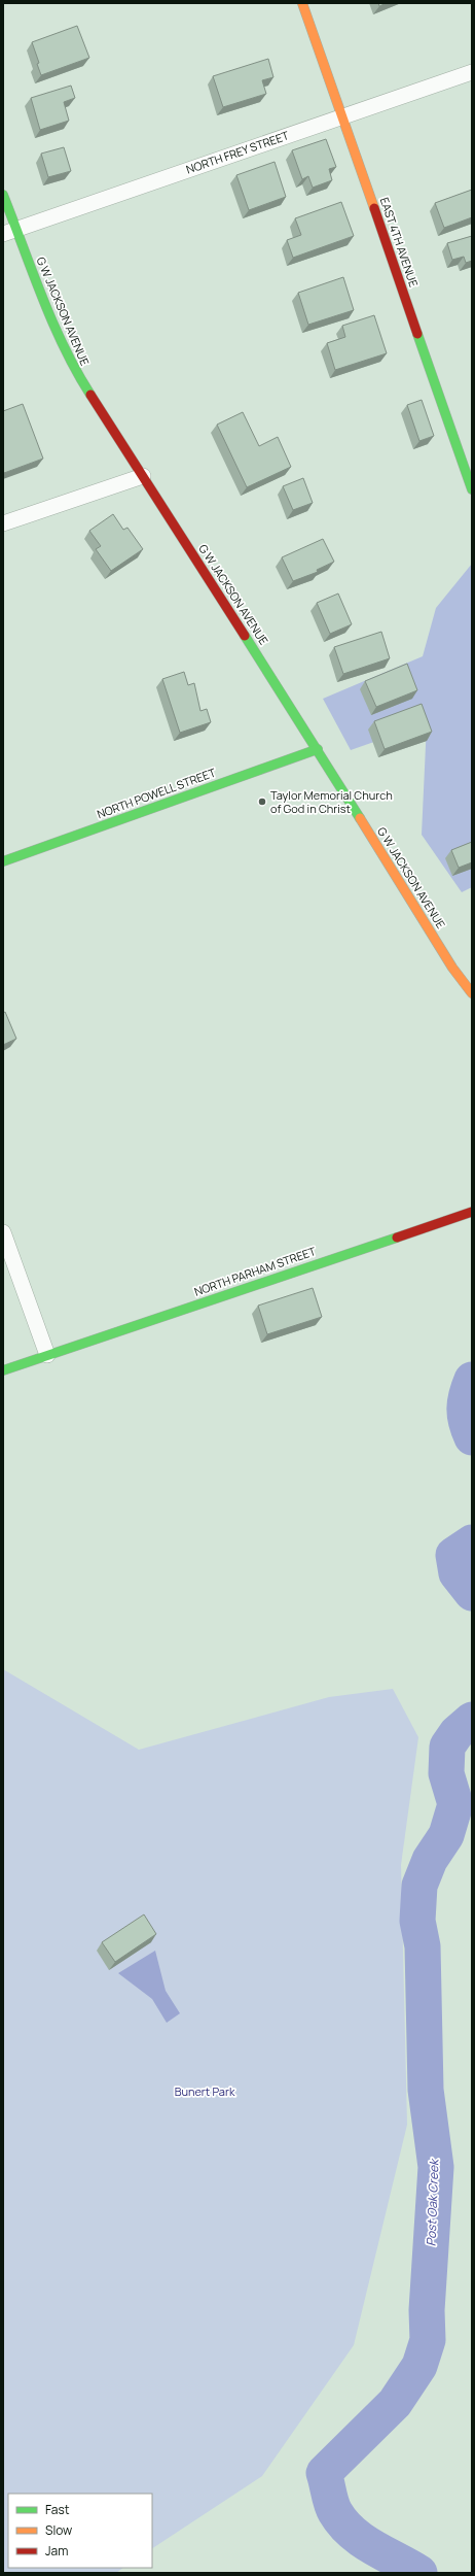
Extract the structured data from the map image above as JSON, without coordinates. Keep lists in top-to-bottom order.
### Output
{
  "streets": {
    "street": [
      "NORTH FREY STREET",
      "EAST 4TH AVENUE",
      "G W JACKSON AVENUE",
      "NORTH POWELL STREET",
      "NORTH PARHAM STREET"
    ]
  },
  "crossings": [
    ["NORTH FREY STREET", "EAST 4TH AVENUE"],
    ["NORTH FREY STREET", "G W JACKSON AVENUE"],
    ["G W JACKSON AVENUE", "NORTH POWELL STREET"]
  ],
  "water": ["Post Oak Creek"],
  "parks": ["Bunert Park"],
  "places": ["Taylor Memorial Church of God in Christ"],
  "legend": ["Fast", "Slow", "Jam"]
}
